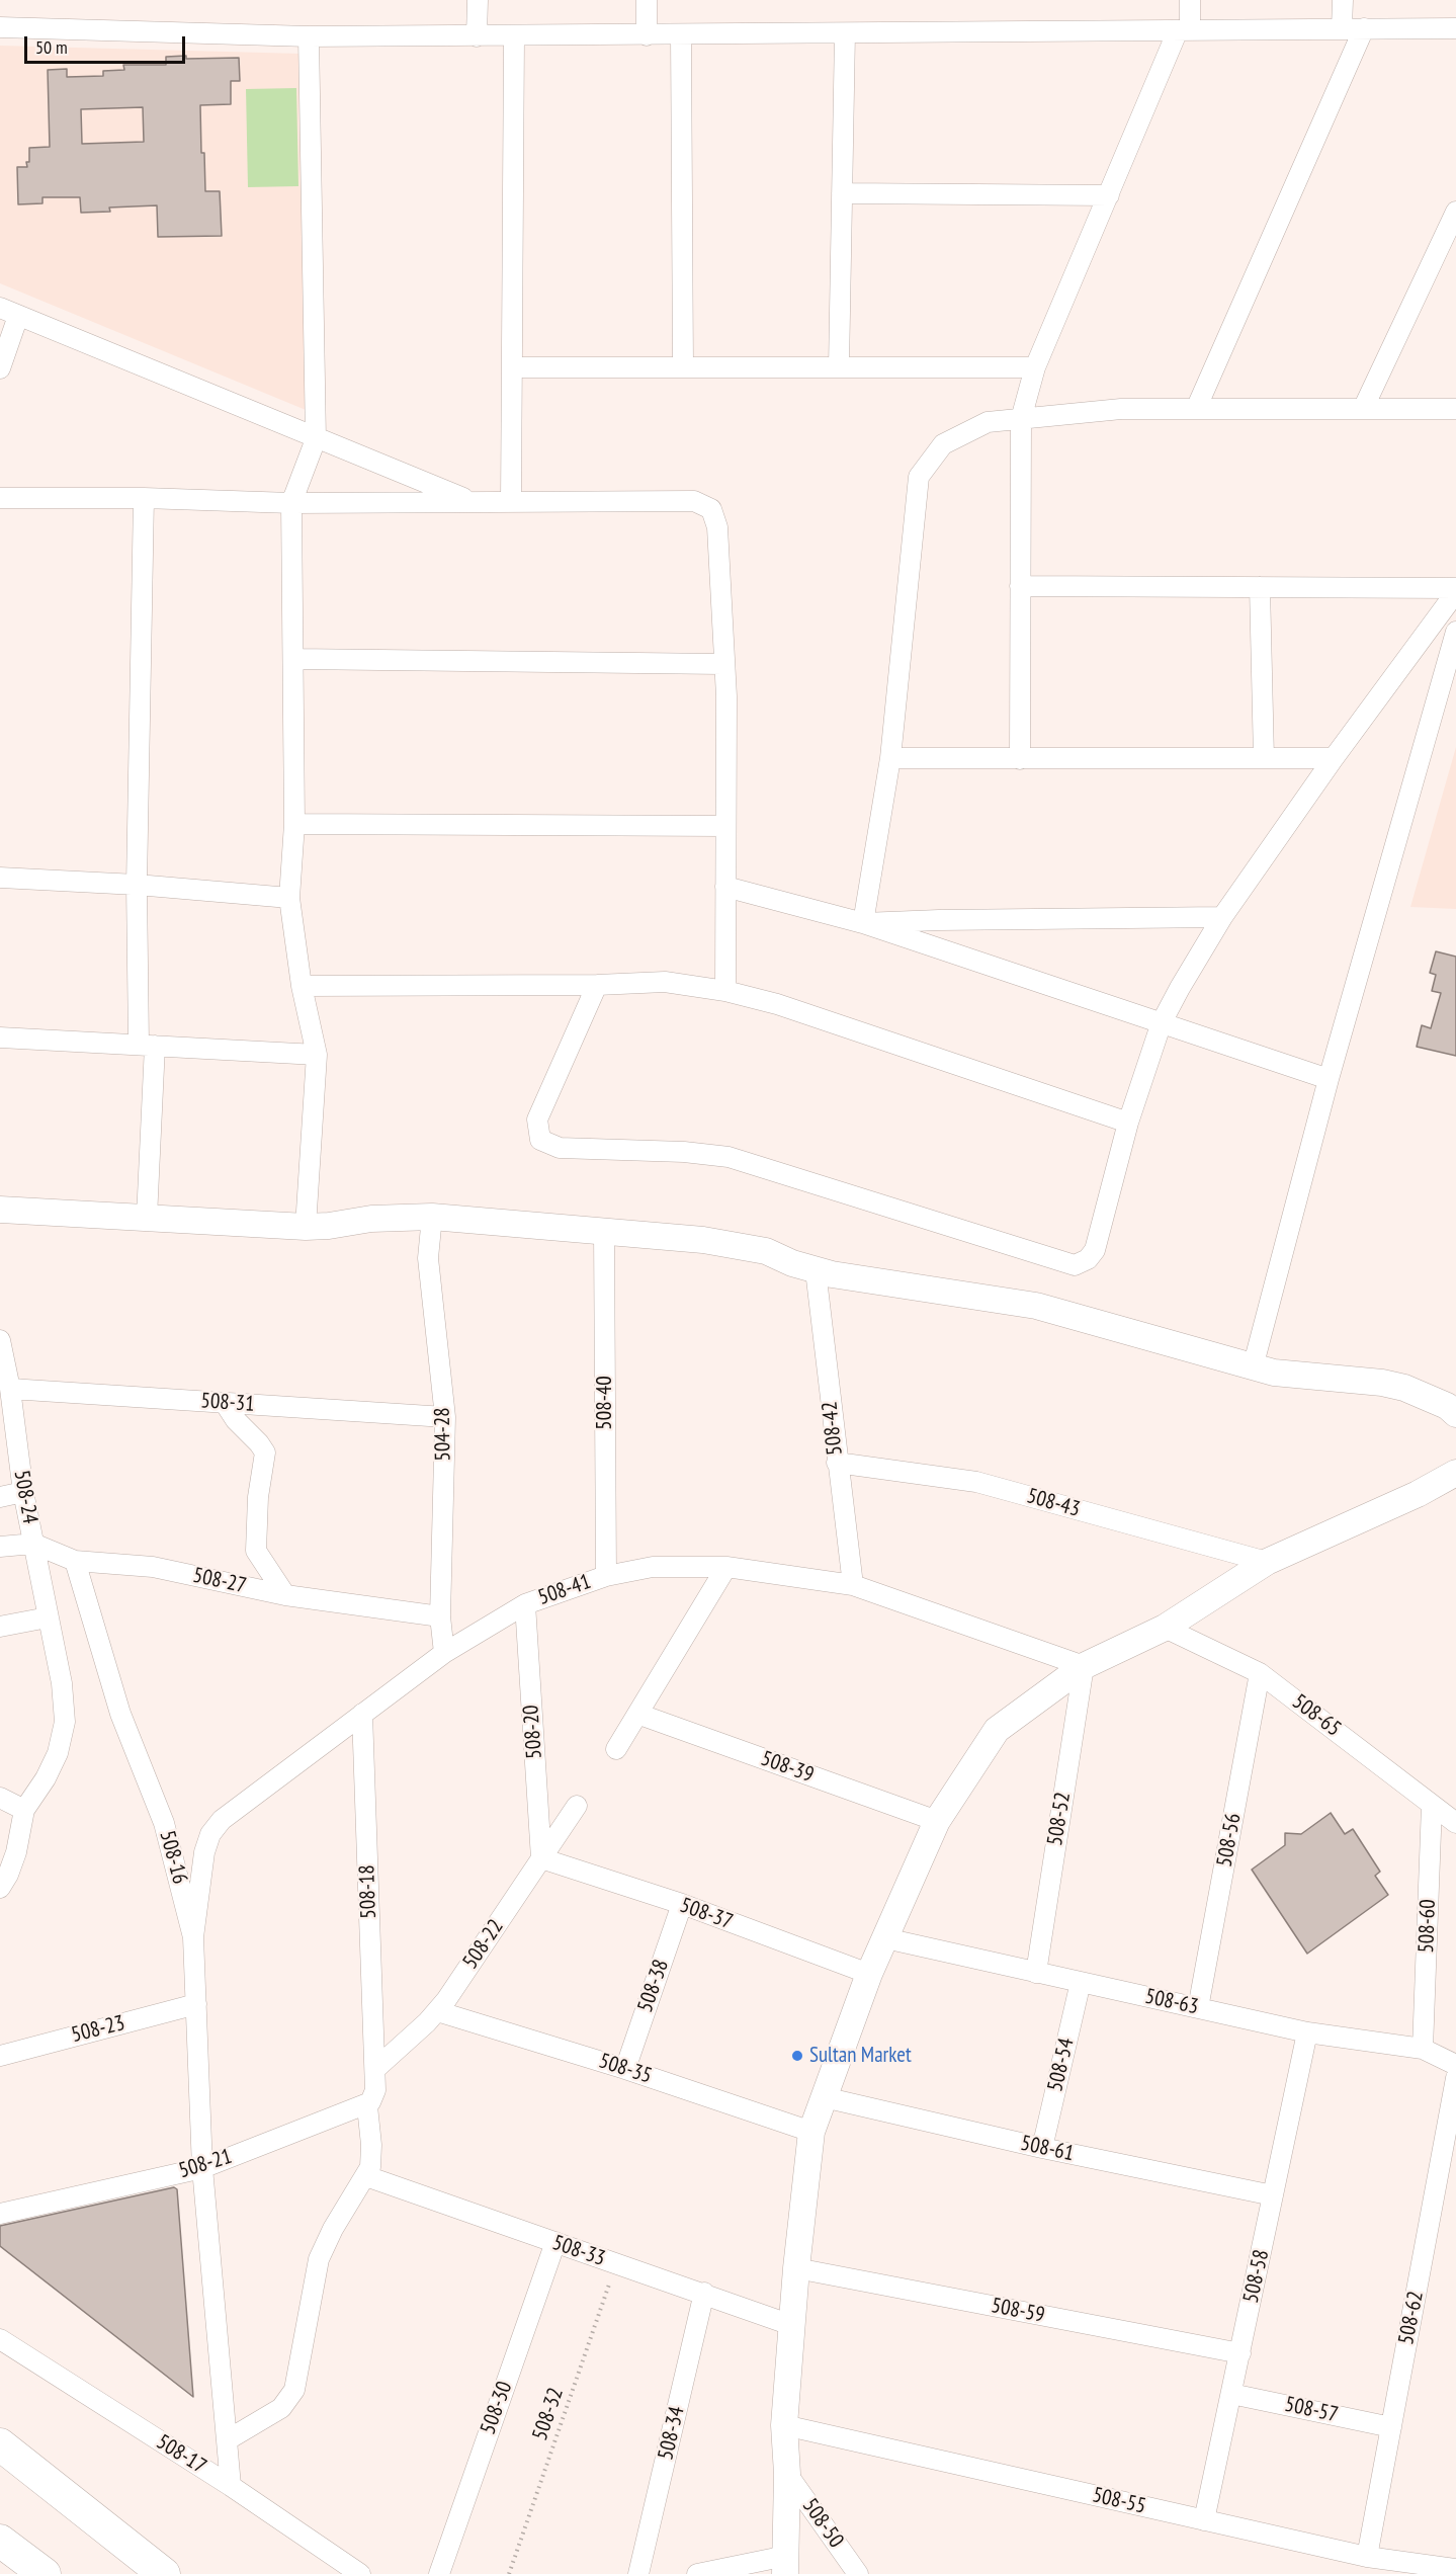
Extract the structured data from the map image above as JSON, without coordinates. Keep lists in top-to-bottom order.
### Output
{
  "streets": {
    "street": [
      "508-31",
      "508-40",
      "508-42",
      "504-28",
      "508-24",
      "508-43",
      "508-27",
      "508-41",
      "508-65",
      "508-20",
      "508-39",
      "508-52",
      "508-56",
      "508-16",
      "508-18",
      "508-37",
      "508-60",
      "508-22",
      "508-38",
      "508-63",
      "508-23",
      "508-54",
      "508-35",
      "508-61",
      "508-21",
      "508-33",
      "508-58",
      "508-59",
      "508-62",
      "508-30",
      "508-57",
      "508-34",
      "508-17",
      "508-55",
      "508-50"
    ],
    "path": ["508-32"]
  },
  "crossings": [
    ["508-31", "504-28"],
    ["508-31", "508-24"],
    ["508-40", "508-41"],
    ["508-42", "508-43"],
    ["508-42", "508-41"],
    ["504-28", "508-27"],
    ["504-28", "508-41"],
    ["508-24", "508-27"],
    ["508-27", "508-16"],
    ["508-41", "508-20"],
    ["508-41", "508-52"],
    ["508-41", "508-16"],
    ["508-41", "508-18"],
    ["508-65", "508-56"],
    ["508-65", "508-60"],
    ["508-20", "508-37"],
    ["508-20", "508-22"],
    ["508-52", "508-63"],
    ["508-56", "508-63"],
    ["508-16", "508-23"],
    ["508-16", "508-21"],
    ["508-16", "508-17"],
    ["508-18", "508-22"],
    ["508-37", "508-22"],
    ["508-37", "508-38"],
    ["508-60", "508-63"],
    ["508-22", "508-35"],
    ["508-38", "508-35"],
    ["508-63", "508-54"],
    ["508-63", "508-58"],
    ["508-54", "508-61"],
    ["508-61", "508-58"],
    ["508-33", "508-30"],
    ["508-33", "508-32"],
    ["508-33", "508-34"],
    ["508-58", "508-59"],
    ["508-58", "508-57"],
    ["508-58", "508-55"],
    ["508-62", "508-57"],
    ["508-62", "508-55"]
  ],
  "places": ["Sultan Market"],
  "scale_bar": "50 m"
}
